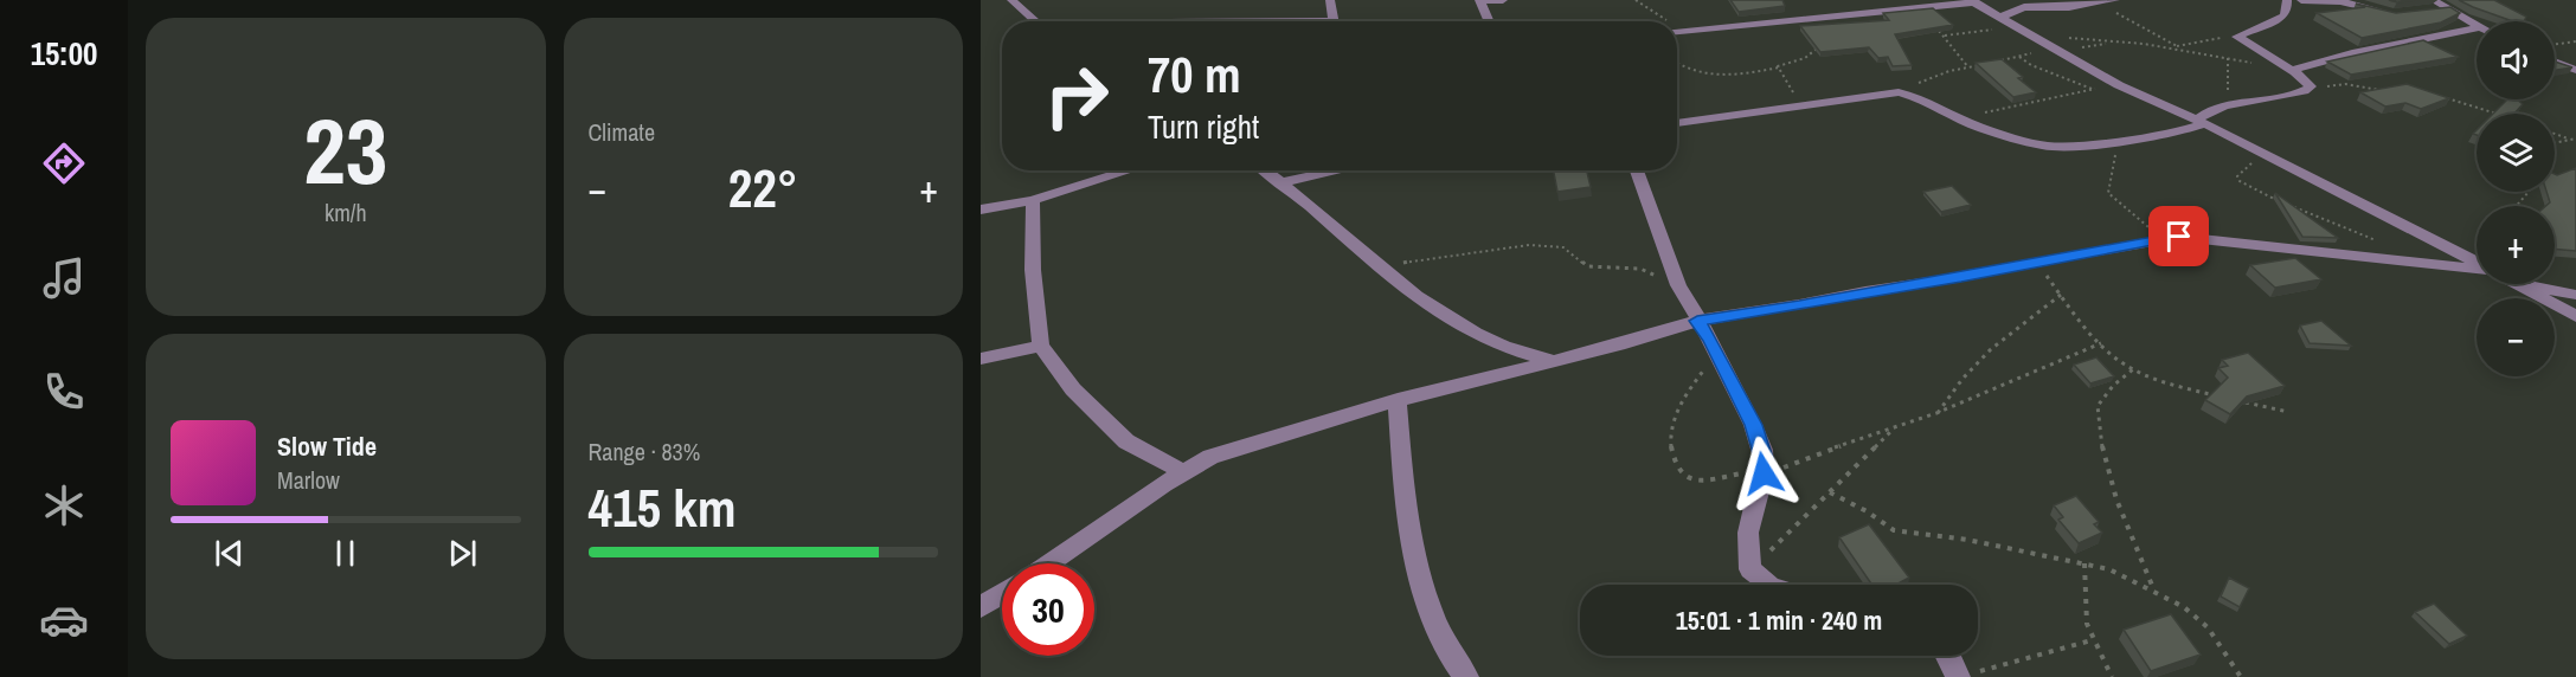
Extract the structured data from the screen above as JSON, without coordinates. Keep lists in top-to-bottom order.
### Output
{
  "page": {
    "tabs": "15:00",
    "tile": [
      ["23", "km/h"],
      "Climate",
      ["Range · 83%", "415 km"]
    ],
    "map_buttons": ["+", "−"],
    "turn": ["70 m", "Turn right"],
    "heat": ["−", "22°", "+"],
    "song": ["Slow Tide", "Marlow"],
    "limit": "30",
    "trip": "15:01 · 1 min · 240 m"
  }
}
